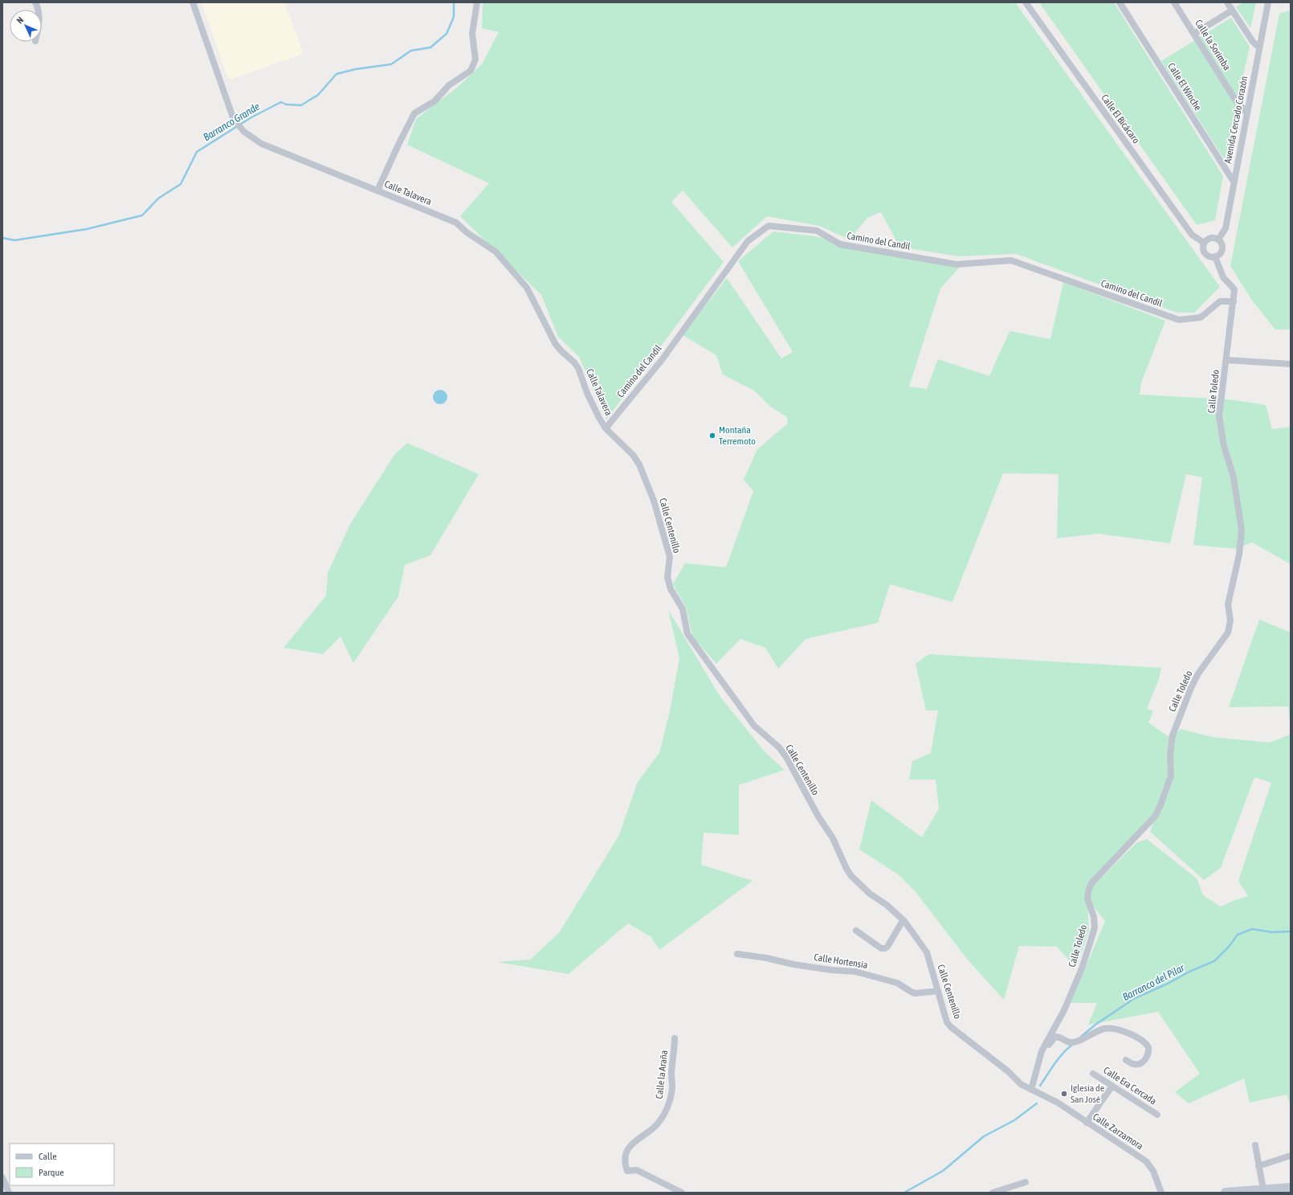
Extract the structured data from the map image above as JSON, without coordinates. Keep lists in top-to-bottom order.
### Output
{
  "streets": {
    "street": [
      "Calle la Sorimba",
      "Calle El Winche",
      "Calle El Bicácaro",
      "Avenida Cercado Corazón",
      "Calle Talavera",
      "Camino del Candil",
      "Calle Toledo",
      "Calle Centenillo",
      "Calle Hortensia",
      "Calle la Araña",
      "Calle Era Cercada",
      "Calle Zarzamora"
    ]
  },
  "crossings": [
    ["Calle la Sorimba", "Avenida Cercado Corazón"],
    ["Calle El Winche", "Avenida Cercado Corazón"],
    ["Calle El Bicácaro", "Avenida Cercado Corazón"],
    ["Calle El Bicácaro", "Calle Toledo"],
    ["Avenida Cercado Corazón", "Calle Toledo"],
    ["Calle Talavera", "Camino del Candil"],
    ["Calle Talavera", "Calle Centenillo"],
    ["Camino del Candil", "Calle Toledo"],
    ["Camino del Candil", "Calle Centenillo"],
    ["Calle Toledo", "Calle Centenillo"],
    ["Calle Toledo", "Calle Zarzamora"],
    ["Calle Centenillo", "Calle Hortensia"],
    ["Calle Centenillo", "Calle Zarzamora"]
  ],
  "water": ["Barranco Grande", "Barranco del Pilar"],
  "places": ["Montaña Terremoto", "Iglesia de San José"],
  "legend": ["Calle", "Parque"],
  "north": "top left"
}
